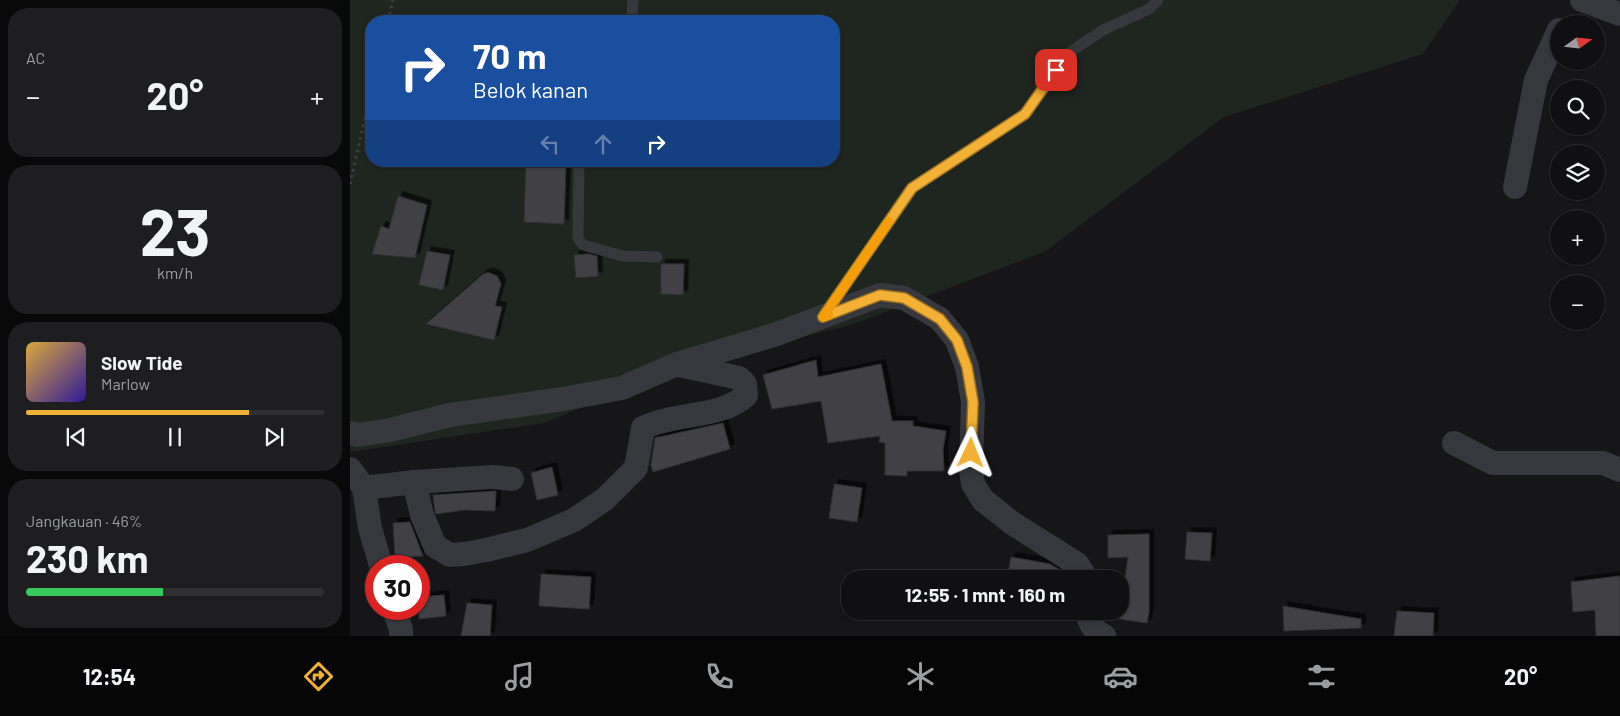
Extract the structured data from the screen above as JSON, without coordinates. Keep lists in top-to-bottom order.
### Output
{
  "north": "right",
  "page": {
    "tile": [
      "AC",
      ["23", "km/h"],
      ["Jangkauan · 46%", "230 km"]
    ],
    "map_buttons": ["+", "−"],
    "turn": ["70 m", "Belok kanan"],
    "heat": ["−", "20°", "+"],
    "song": ["Slow Tide", "Marlow"],
    "limit": "30",
    "trip": "12:55 · 1 mnt · 160 m",
    "tabs": ["12:54", "20°"]
  }
}
